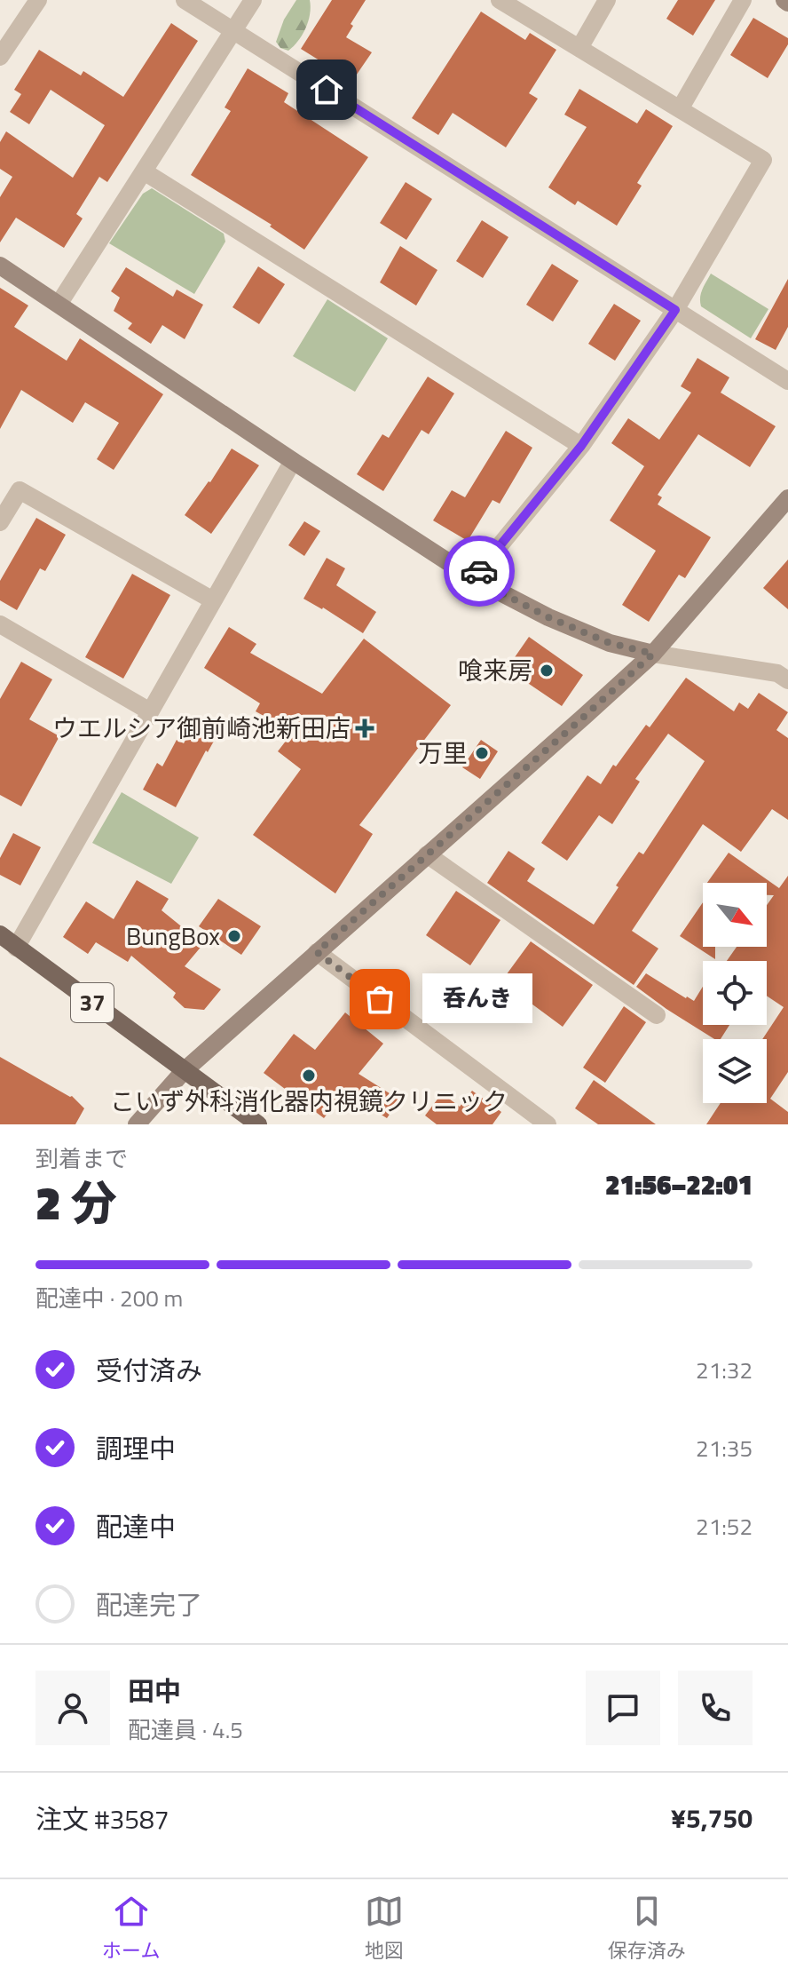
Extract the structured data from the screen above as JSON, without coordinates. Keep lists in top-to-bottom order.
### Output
{
  "streets": {
    "main road": ["37"]
  },
  "places": {
    "other": [
      "喰来房",
      "万里",
      "BungBox",
      "呑んき",
      "こいず外科消化器内視鏡クリニック"
    ],
    "health": ["ウエルシア御前崎池新田店"]
  },
  "north": "bottom right",
  "page": {
    "bubble": "呑んき",
    "heading": ["2 分", "到着まで", "21:56–22:01"],
    "panel": [
      "田中",
      "配達員 · 4.5",
      "注文 #3587",
      "¥5,750"
    ],
    "bar": "配達中 · 200 m",
    "list": [
      ["受付済み", "21:32"],
      ["調理中", "21:35"],
      ["配達中", "21:52"],
      "配達完了"
    ],
    "tabs": ["ホーム", "地図", "保存済み"]
  }
}
